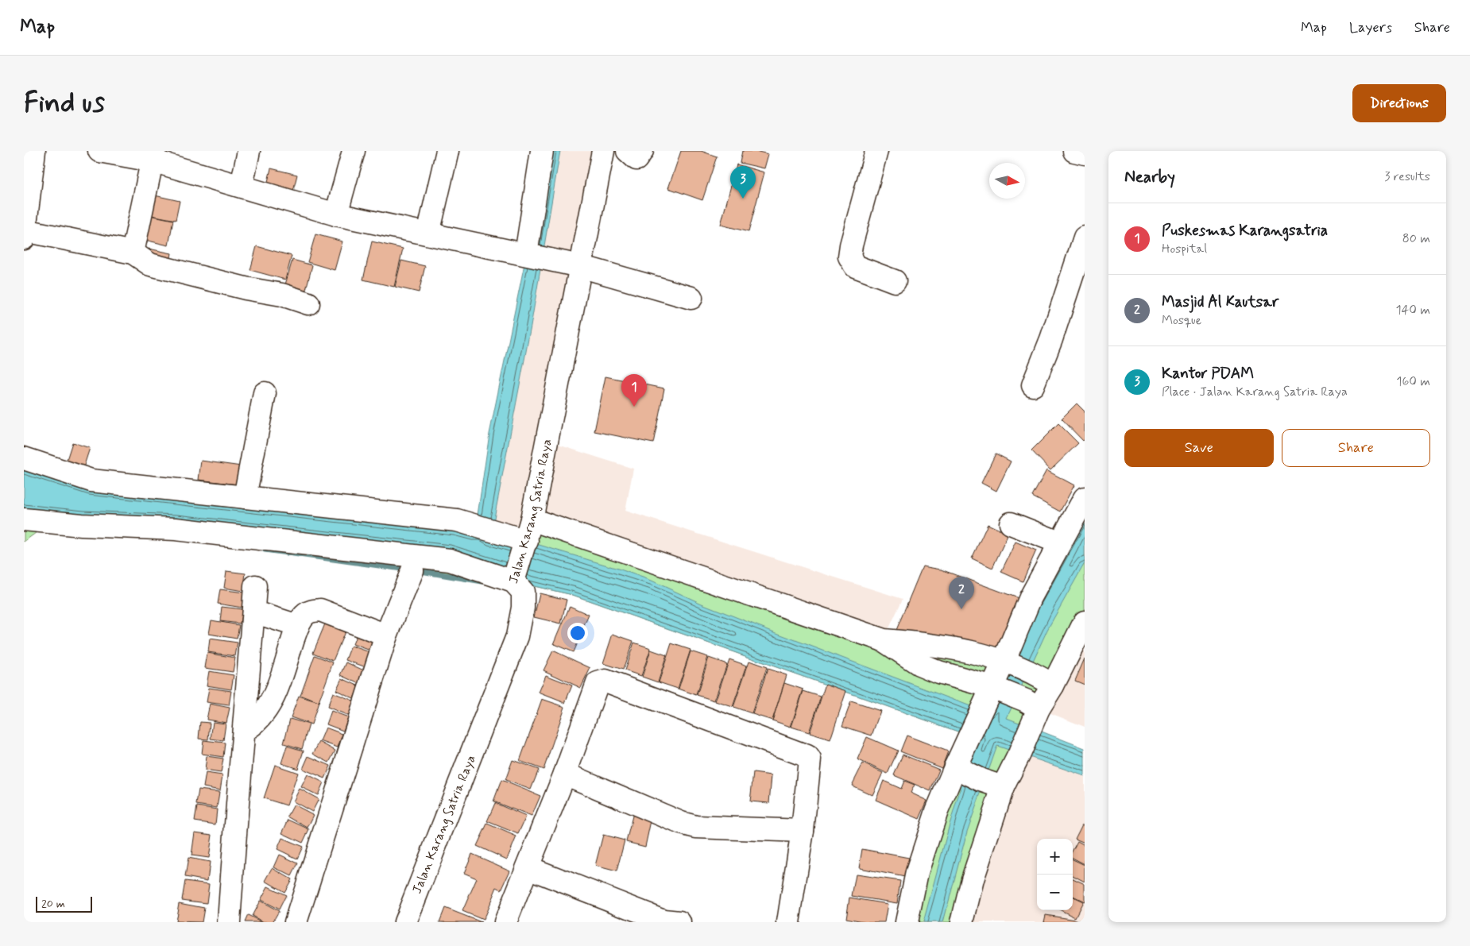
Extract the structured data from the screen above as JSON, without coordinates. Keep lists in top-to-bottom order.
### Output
{
  "streets": {
    "street": ["Jalan Karang Satria Raya"]
  },
  "scale_bar": "20 m",
  "north": "right",
  "page": {
    "header": "Map",
    "nav": ["Map", "Layers", "Share"],
    "buttons": [
      "Directions",
      ["Save", "Share"]
    ],
    "title": "Find us",
    "heading": ["Nearby", "3 results"],
    "pins": ["3", "1", "2"],
    "list": [
      {
        "mark": "1",
        "name": "Puskesmas Karangsatria",
        "note": "Hospital",
        "value": "80 m"
      },
      {
        "mark": "2",
        "name": "Masjid Al Kautsar",
        "note": "Mosque",
        "value": "140 m"
      },
      {
        "mark": "3",
        "name": "Kantor PDAM",
        "note": "Place · Jalan Karang Satria Raya",
        "value": "160 m"
      }
    ],
    "map_buttons": ["+", "−"],
    "scale": "20 m"
  }
}
